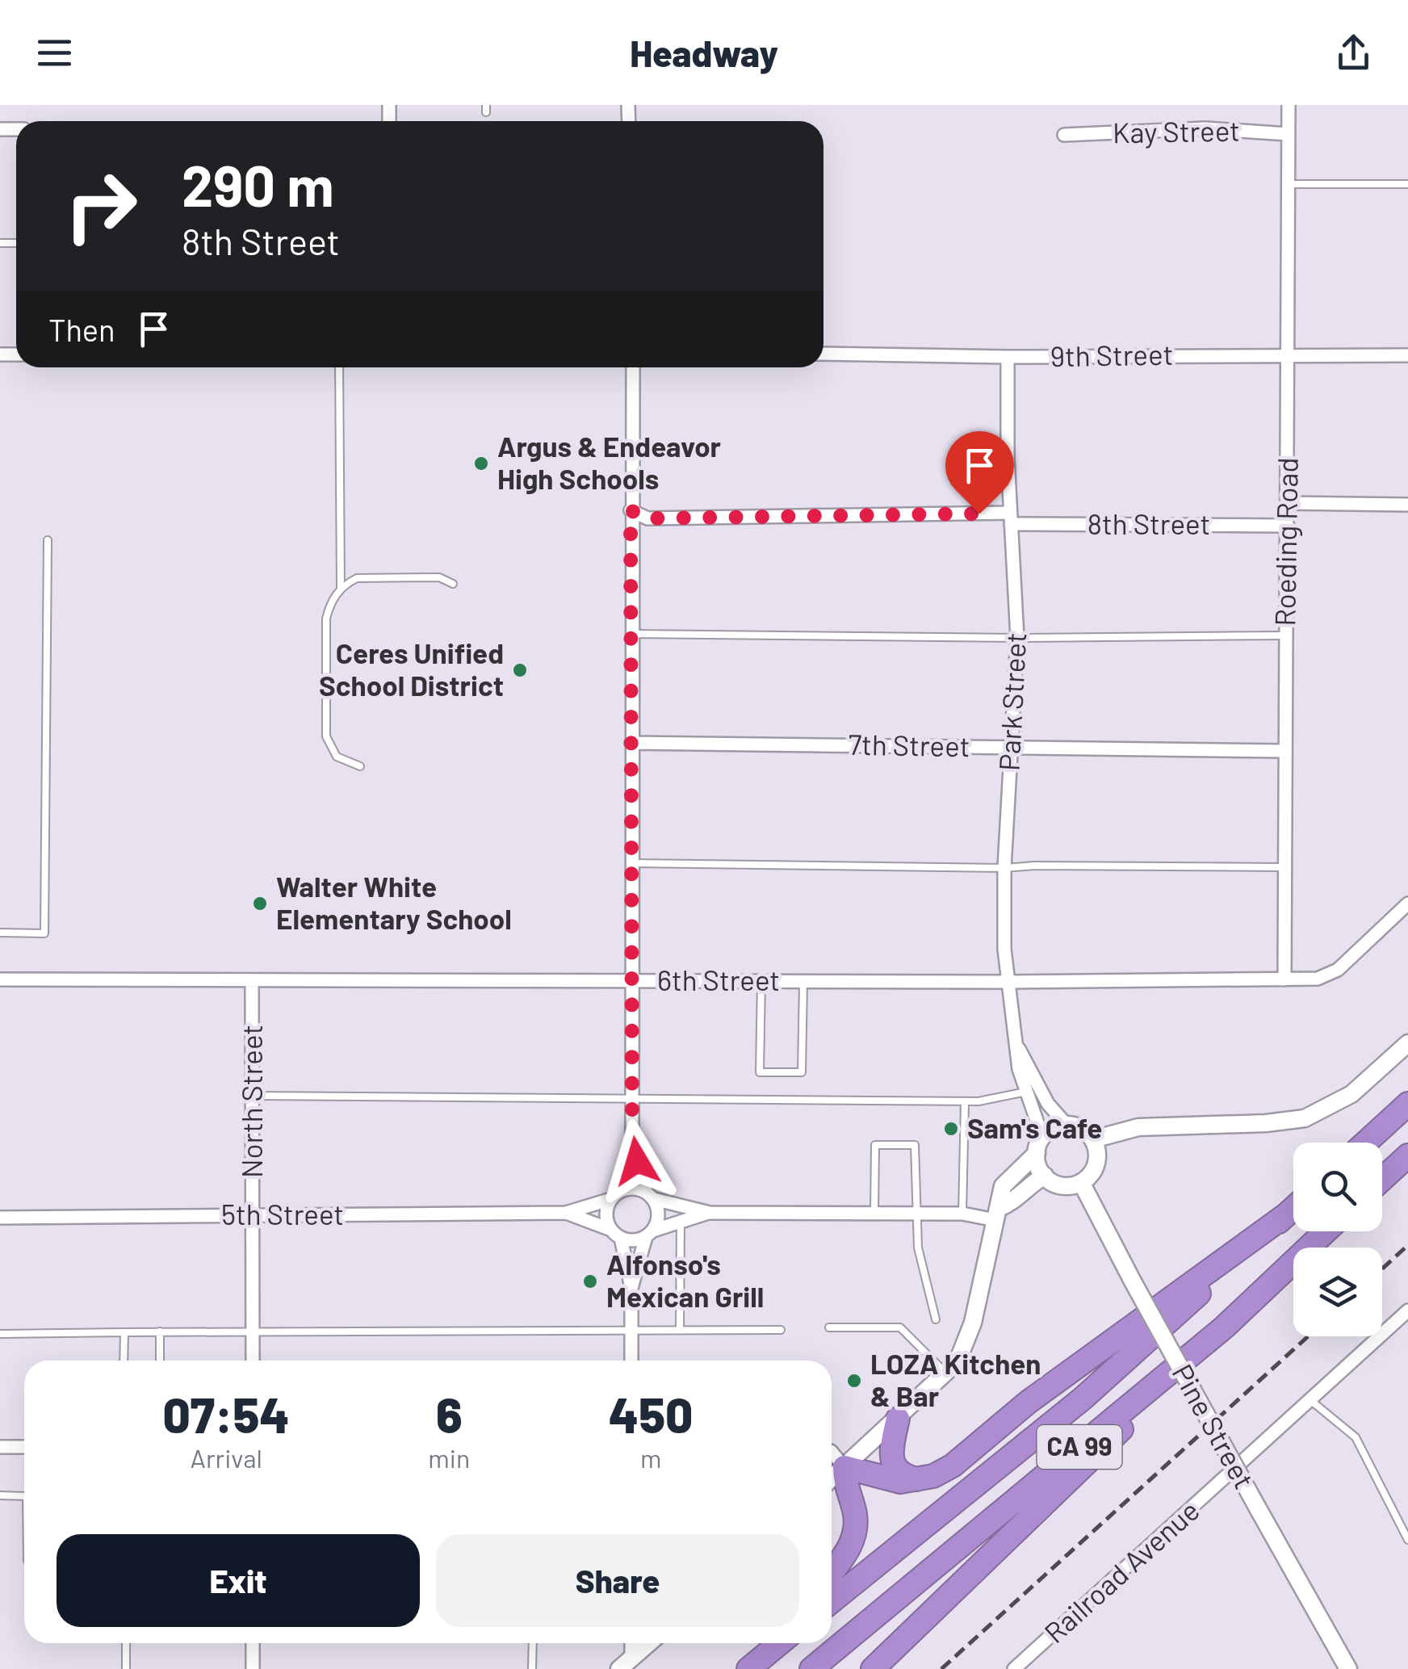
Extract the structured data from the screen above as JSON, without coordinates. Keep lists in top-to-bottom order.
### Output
{
  "streets": {
    "highway": ["CA 99"],
    "street": [
      "Kay Street",
      "9th Street",
      "8th Street",
      "Roeding Road",
      "Park Street",
      "7th Street",
      "6th Street",
      "North Street",
      "5th Street",
      "Pine Street",
      "Railroad Avenue"
    ]
  },
  "crossings": [
    ["Kay Street", "Roeding Road"],
    ["9th Street", "Roeding Road"],
    ["9th Street", "Park Street"],
    ["8th Street", "Roeding Road"],
    ["8th Street", "Park Street"],
    ["Roeding Road", "7th Street"],
    ["Roeding Road", "6th Street"],
    ["Park Street", "7th Street"],
    ["Park Street", "6th Street"],
    ["Park Street", "Pine Street"],
    ["6th Street", "North Street"],
    ["North Street", "5th Street"]
  ],
  "places": [
    "Argus & Endeavor High Schools",
    "Ceres Unified School District",
    "Walter White Elementary School",
    "Sam's Cafe",
    "Alfonso's Mexican Grill",
    "LOZA Kitchen & Bar"
  ],
  "page": {
    "header": "Headway",
    "turn": ["290 m", "8th Street"],
    "then": "Then",
    "eta": [
      "07:54",
      "Arrival",
      "6",
      "min",
      "450",
      "m"
    ],
    "buttons": ["Exit", "Share"]
  }
}
